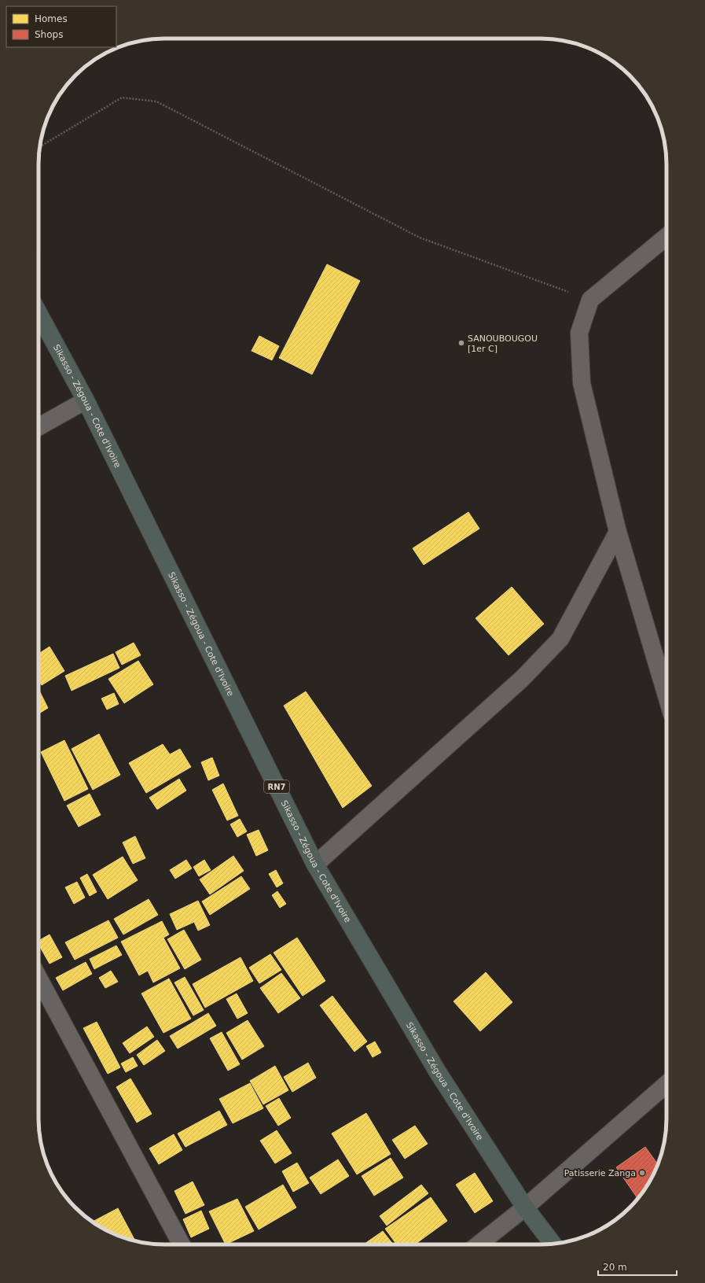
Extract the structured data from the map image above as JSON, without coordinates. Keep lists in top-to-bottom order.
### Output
{
  "streets": {
    "highway": ["Sikasso - Zégoua - Cote d'Ivoire", "RN7"]
  },
  "places": ["SANOUBOUGOU [1er C]", "Patisserie Zanga"],
  "legend": ["Homes", "Shops"],
  "scale_bar": "20 m"
}
